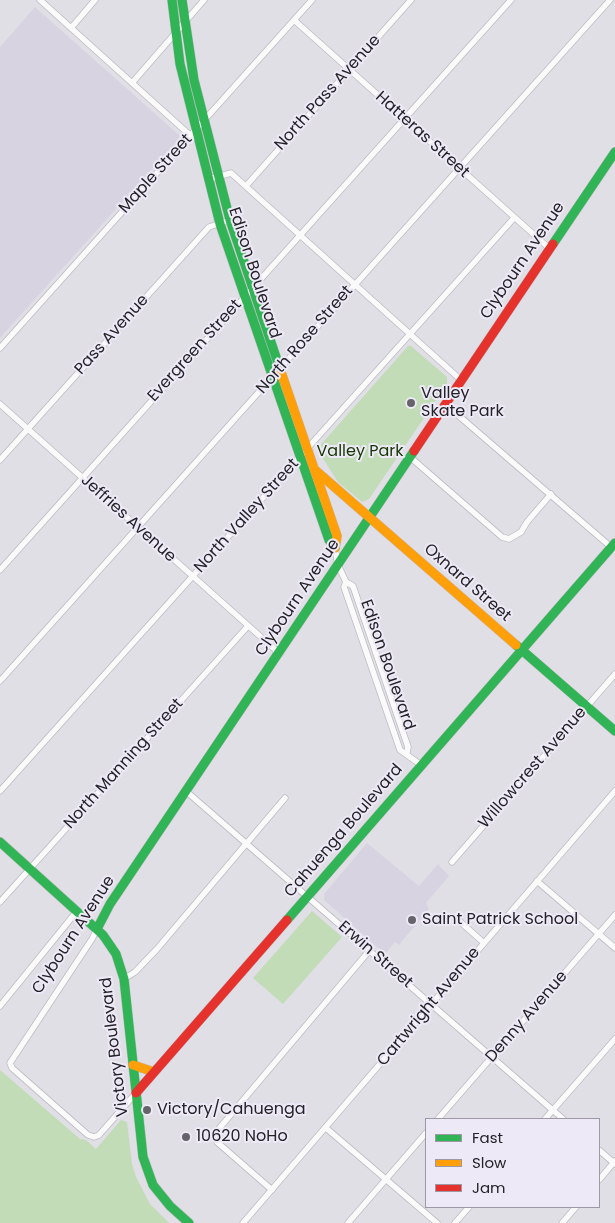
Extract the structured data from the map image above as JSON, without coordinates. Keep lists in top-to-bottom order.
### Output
{
  "streets": {
    "main road": [
      "Clybourn Avenue",
      "Edison Boulevard",
      "Oxnard Street",
      "Cahuenga Boulevard",
      "Victory Boulevard"
    ],
    "street": [
      "North Pass Avenue",
      "Hatteras Street",
      "Maple Street",
      "Pass Avenue",
      "North Rose Street",
      "Evergreen Street",
      "North Valley Street",
      "Jeffries Avenue",
      "North Manning Street",
      "Willowcrest Avenue",
      "Erwin Street",
      "Cartwright Avenue",
      "Denny Avenue"
    ]
  },
  "crossings": [
    ["North Pass Avenue", "Hatteras Street"],
    ["Hatteras Street", "Maple Street"],
    ["Hatteras Street", "Clybourn Avenue"],
    ["Hatteras Street", "North Rose Street"],
    ["Hatteras Street", "Evergreen Street"],
    ["Hatteras Street", "North Valley Street"],
    ["Maple Street", "Edison Boulevard"],
    ["Clybourn Avenue", "Edison Boulevard"],
    ["Clybourn Avenue", "Jeffries Avenue"],
    ["Clybourn Avenue", "Oxnard Street"],
    ["Clybourn Avenue", "Cahuenga Boulevard"],
    ["Clybourn Avenue", "Erwin Street"],
    ["Clybourn Avenue", "Victory Boulevard"],
    ["Edison Boulevard", "Pass Avenue"],
    ["Edison Boulevard", "North Rose Street"],
    ["Edison Boulevard", "Evergreen Street"],
    ["Edison Boulevard", "North Valley Street"],
    ["Edison Boulevard", "Oxnard Street"],
    ["Edison Boulevard", "Cahuenga Boulevard"],
    ["Pass Avenue", "Jeffries Avenue"],
    ["North Rose Street", "Jeffries Avenue"],
    ["Evergreen Street", "Jeffries Avenue"],
    ["North Valley Street", "Jeffries Avenue"],
    ["North Valley Street", "Oxnard Street"],
    ["Jeffries Avenue", "North Manning Street"],
    ["Oxnard Street", "Willowcrest Avenue"],
    ["Oxnard Street", "Cahuenga Boulevard"],
    ["North Manning Street", "Victory Boulevard"],
    ["Cahuenga Boulevard", "Erwin Street"],
    ["Cahuenga Boulevard", "Victory Boulevard"],
    ["Erwin Street", "Cartwright Avenue"],
    ["Erwin Street", "Denny Avenue"]
  ],
  "parks": ["Valley Park"],
  "places": [
    "Valley Skate Park",
    "Saint Patrick School",
    "Victory/Cahuenga",
    "10620 NoHo"
  ],
  "legend": ["Fast", "Slow", "Jam"]
}
